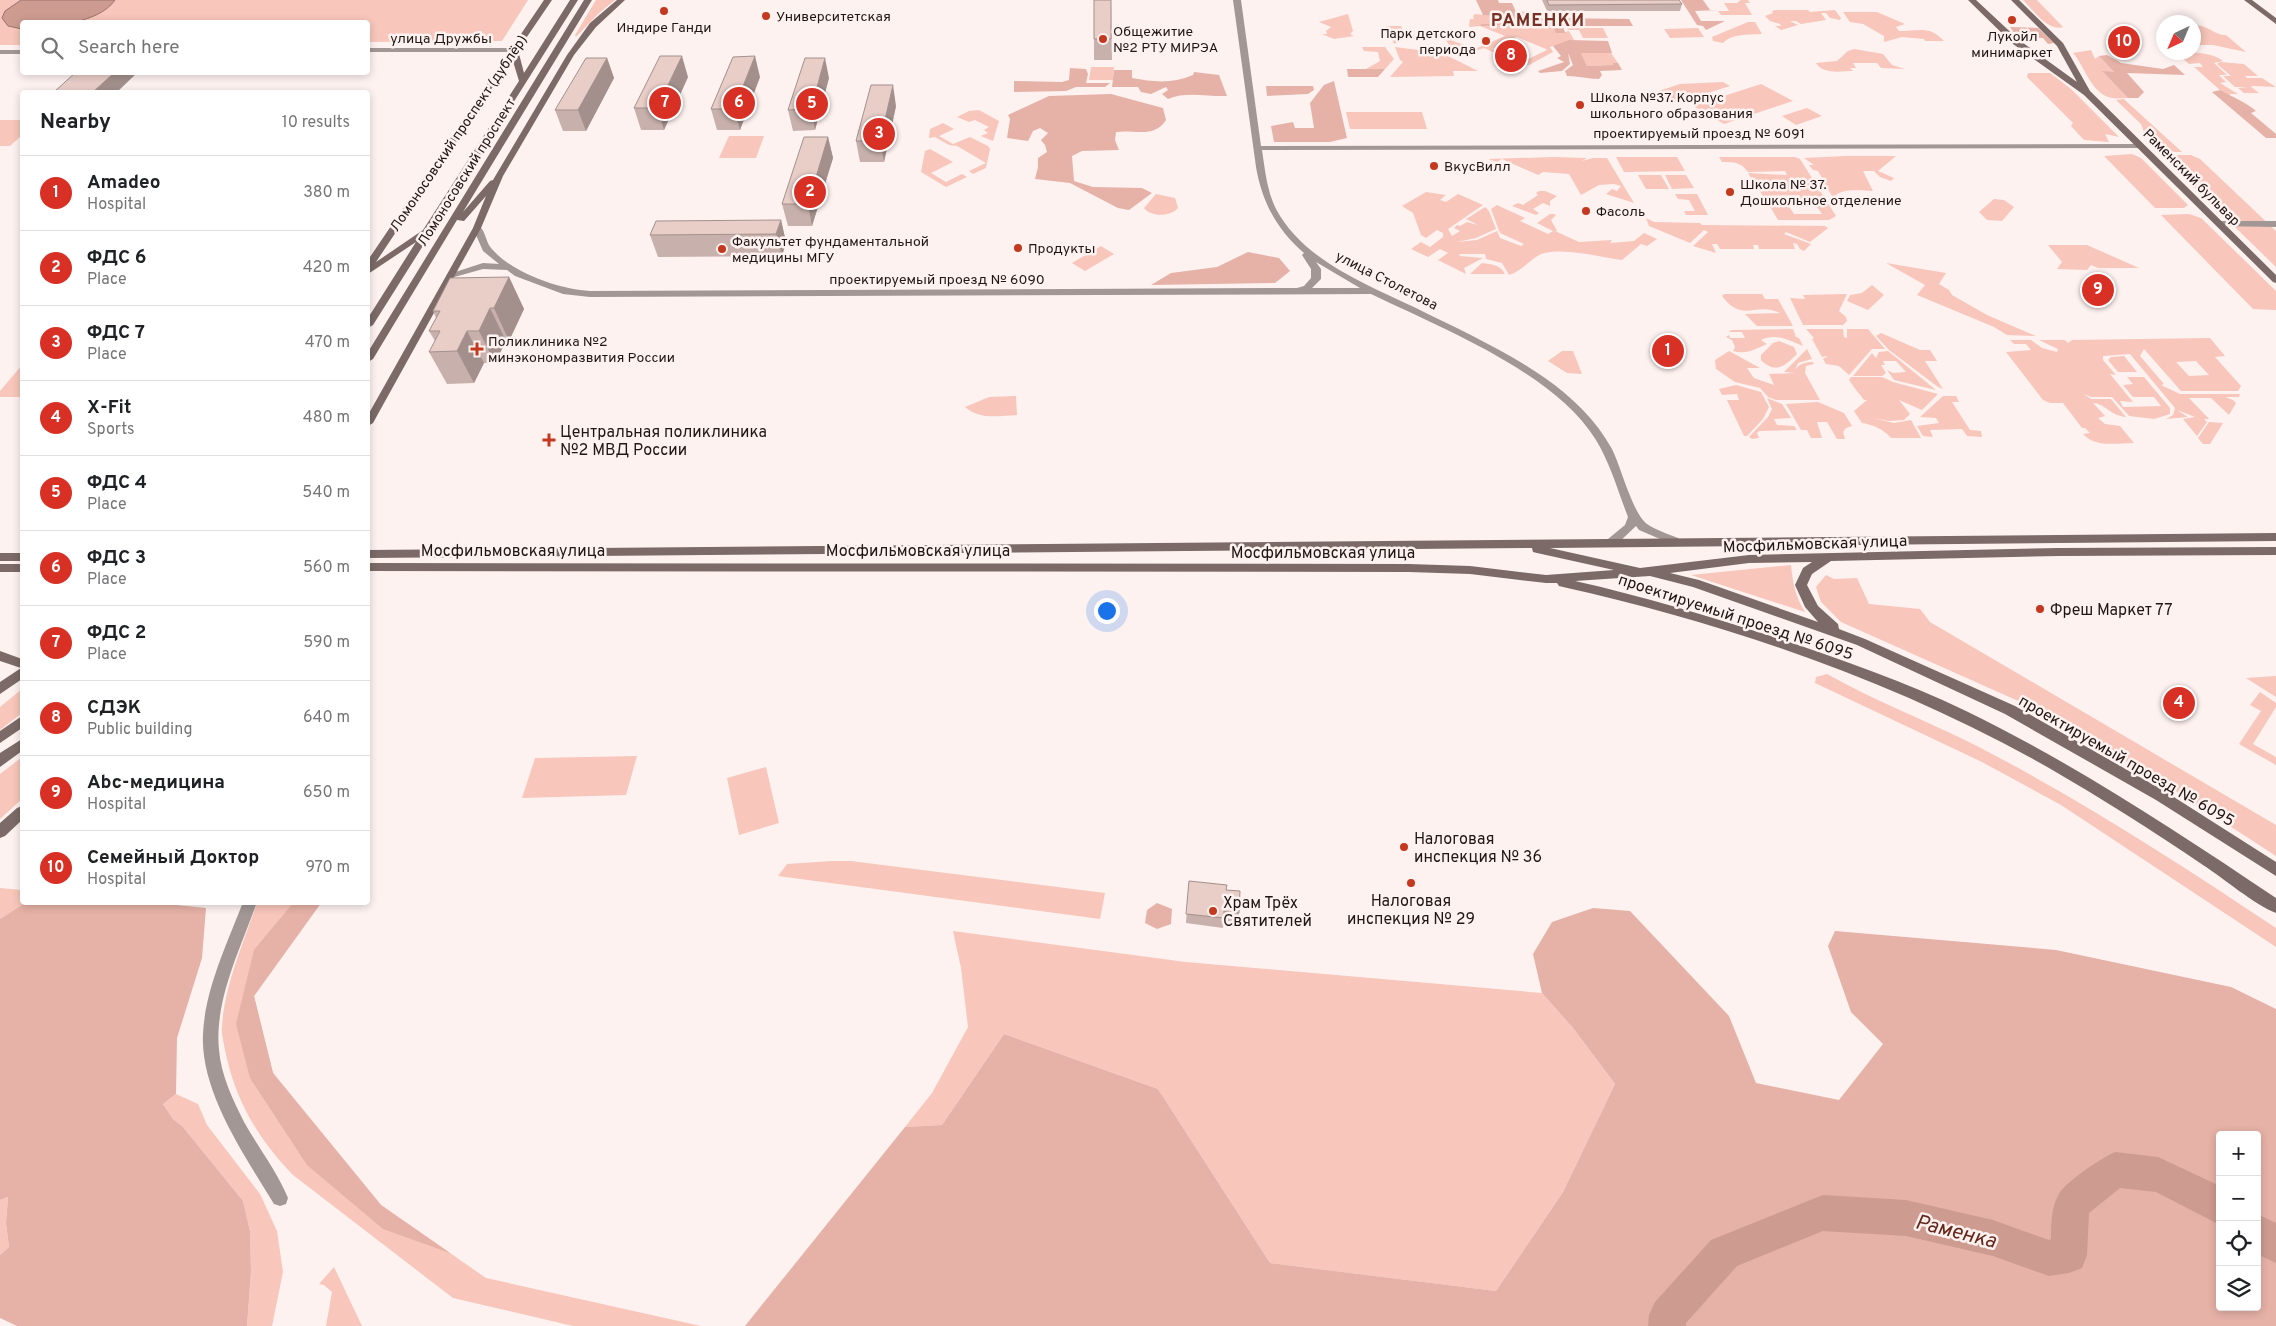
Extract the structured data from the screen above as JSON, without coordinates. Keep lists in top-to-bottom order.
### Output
{
  "streets": {
    "main road": [
      "Ломоносовский проспект (дублёр)",
      "Ломоносовский проспект",
      "Раменский бульвар",
      "Мосфильмовская улица",
      "проектируемый проезд № 6095"
    ],
    "street": [
      "улица Дружбы",
      "проектируемый проезд № 6091",
      "проектируемый проезд № 6090",
      "улица Столетова"
    ]
  },
  "crossings": [
    ["улица Дружбы", "Ломоносовский проспект (дублёр)"],
    ["проектируемый проезд № 6091", "Раменский бульвар"],
    ["проектируемый проезд № 6091", "улица Столетова"],
    ["проектируемый проезд № 6090", "улица Столетова"],
    ["Мосфильмовская улица", "проектируемый проезд № 6095"]
  ],
  "districts": ["РАМЕНКИ"],
  "water": ["Раменка"],
  "places": {
    "other": [
      "Индире Ганди",
      "Университетская",
      "Лукойл минимаркет",
      "Общежитие №2 РТУ МИРЭА",
      "Парк детского периода",
      "Школа №37. Корпус школьного образования",
      "ВкусВилл",
      "Школа № 37. Дошкольное отделение",
      "Фасоль",
      "Продукты",
      "Факультет фундаментальной медицины МГУ",
      "Фреш Маркет 77",
      "Налоговая инспекция № 36",
      "Налоговая инспекция № 29",
      "Храм Трёх Святителей"
    ],
    "health": ["Поликлиника №2 минэкономразвития России", "Центральная поликлиника №2 МВД России"]
  },
  "north": "bottom left",
  "page": {
    "search": "Search here",
    "pins": [
      "10",
      "8",
      "6",
      "7",
      "5",
      "3",
      "2",
      "9",
      "1",
      "4"
    ],
    "heading": ["Nearby", "10 results"],
    "list": [
      {
        "mark": "1",
        "name": "Amadeo",
        "note": "Hospital",
        "value": "380 m"
      },
      {
        "mark": "2",
        "name": "ФДС 6",
        "note": "Place",
        "value": "420 m"
      },
      {
        "mark": "3",
        "name": "ФДС 7",
        "note": "Place",
        "value": "470 m"
      },
      {
        "mark": "4",
        "name": "X-Fit",
        "note": "Sports",
        "value": "480 m"
      },
      {
        "mark": "5",
        "name": "ФДС 4",
        "note": "Place",
        "value": "540 m"
      },
      {
        "mark": "6",
        "name": "ФДС 3",
        "note": "Place",
        "value": "560 m"
      },
      {
        "mark": "7",
        "name": "ФДС 2",
        "note": "Place",
        "value": "590 m"
      },
      {
        "mark": "8",
        "name": "СДЭК",
        "note": "Public building",
        "value": "640 m"
      },
      {
        "mark": "9",
        "name": "Abc-медицина",
        "note": "Hospital",
        "value": "650 m"
      },
      {
        "mark": "10",
        "name": "Семейный Доктор",
        "note": "Hospital",
        "value": "970 m"
      }
    ],
    "map_buttons": ["+", "−"]
  }
}
